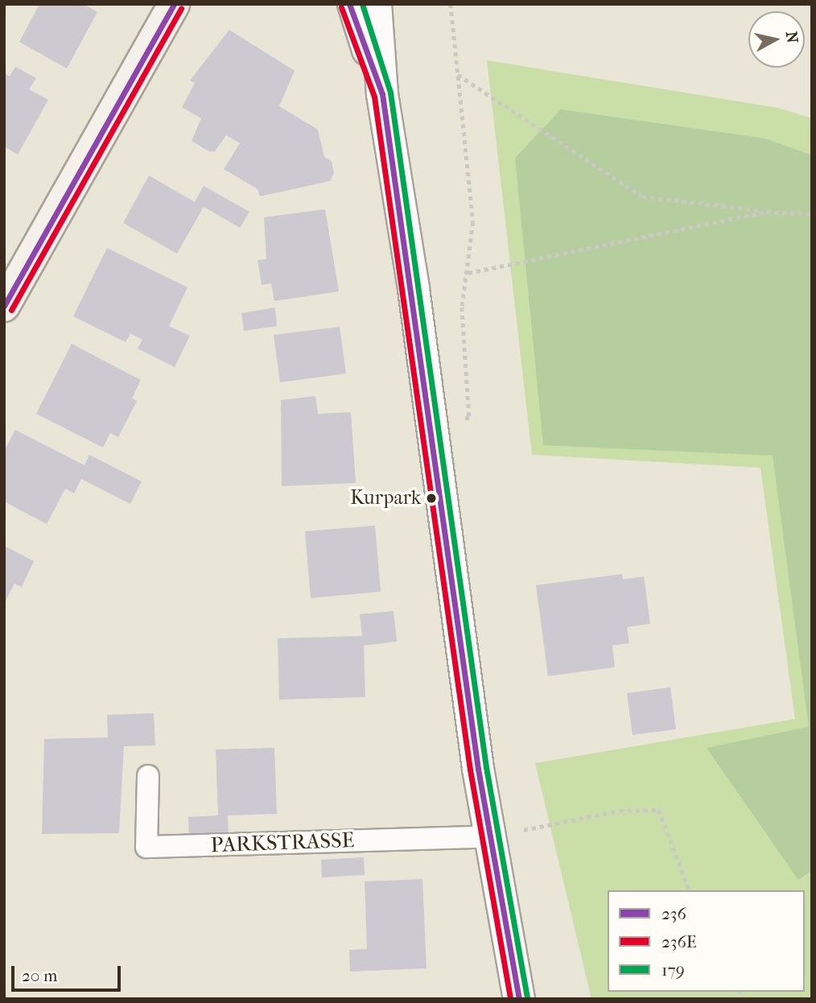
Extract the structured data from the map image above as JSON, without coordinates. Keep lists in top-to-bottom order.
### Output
{
  "streets": {
    "lane": ["PARKSTRASSE"]
  },
  "places": ["Kurpark"],
  "lines": ["transit line 236", "transit line 179", "transit line 236E"],
  "legend": ["236", "236E", "179"],
  "scale_bar": "20 m",
  "north": "right"
}
